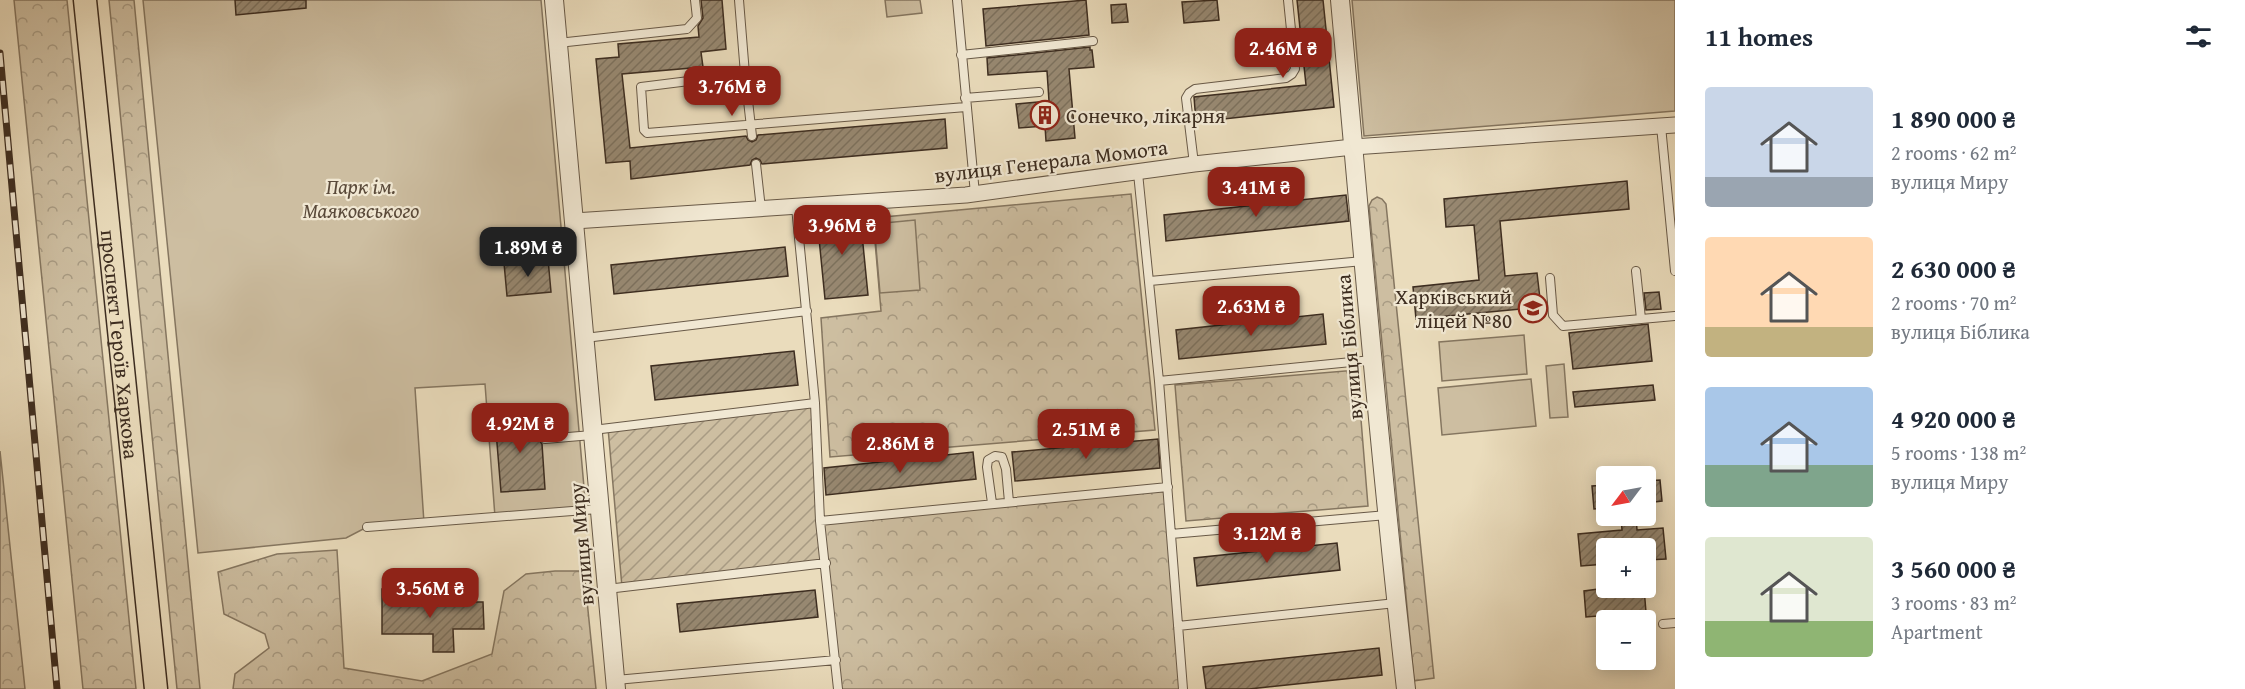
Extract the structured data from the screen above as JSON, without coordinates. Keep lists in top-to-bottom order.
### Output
{
  "streets": {
    "main road": ["проспект Героїв Харкова"],
    "street": ["вулиця Генерала Момота", "вулиця Біблика", "вулиця Миру"]
  },
  "crossings": [
    ["вулиця Генерала Момота", "вулиця Біблика"],
    ["вулиця Генерала Момота", "вулиця Миру"]
  ],
  "parks": ["Парк ім. Маяковського"],
  "places": {
    "building": ["Сонечко, лікарня"],
    "school or university": ["Харківський ліцей №80"]
  },
  "north": "bottom left",
  "page": {
    "heading": "11 homes",
    "price": [
      "2.46M ₴",
      "3.76M ₴",
      "3.41M ₴",
      "3.96M ₴",
      "1.89M ₴",
      "2.63M ₴",
      "4.92M ₴",
      "2.51M ₴",
      "2.86M ₴",
      "3.12M ₴",
      "3.56M ₴"
    ],
    "list": [
      {
        "name": "1 890 000 ₴",
        "note": "2 rooms · 62 m² · вулиця Миру"
      },
      {
        "name": "2 630 000 ₴",
        "note": "2 rooms · 70 m² · вулиця Біблика"
      },
      {
        "name": "4 920 000 ₴",
        "note": "5 rooms · 138 m² · вулиця Миру"
      },
      {
        "name": "3 560 000 ₴",
        "note": "3 rooms · 83 m² · Apartment"
      }
    ],
    "map_buttons": ["+", "−"]
  }
}
